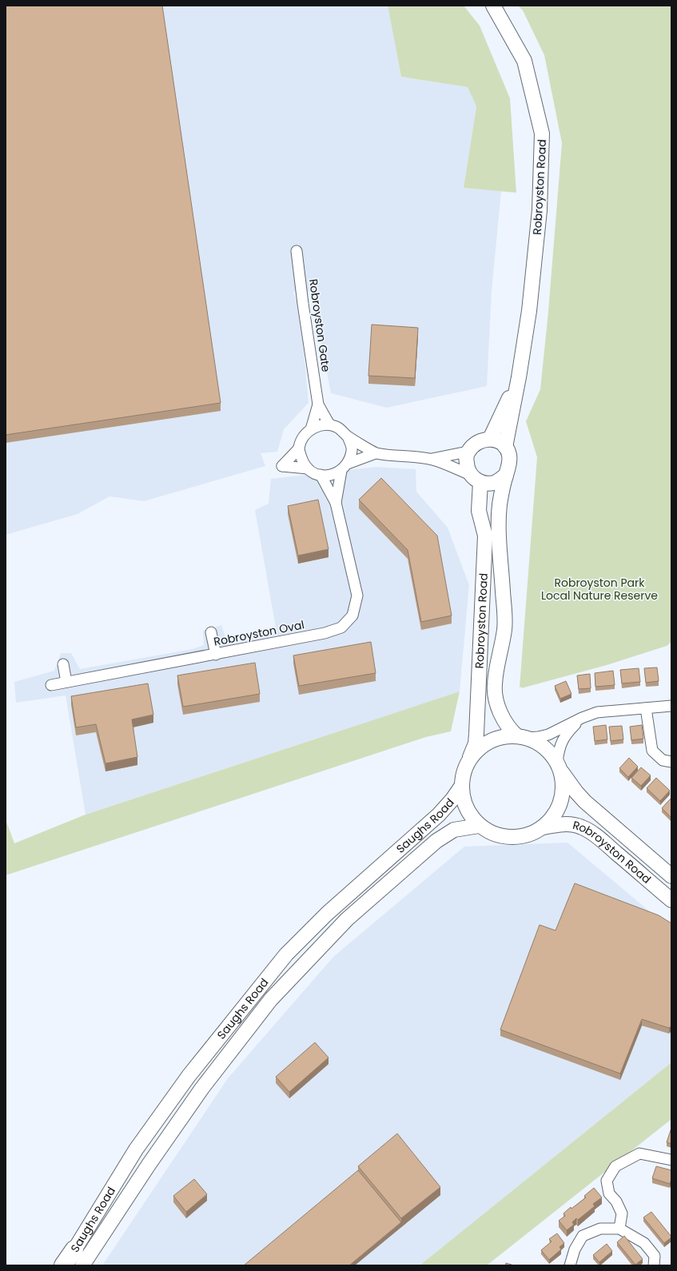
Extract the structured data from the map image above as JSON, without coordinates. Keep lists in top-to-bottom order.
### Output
{
  "streets": {
    "main road": ["Robroyston Road", "Saughs Road"],
    "street": ["Robroyston Gate", "Robroyston Oval"]
  },
  "crossings": [
    ["Robroyston Road", "Saughs Road"]
  ],
  "parks": ["Robroyston Park Local Nature Reserve"]
}
